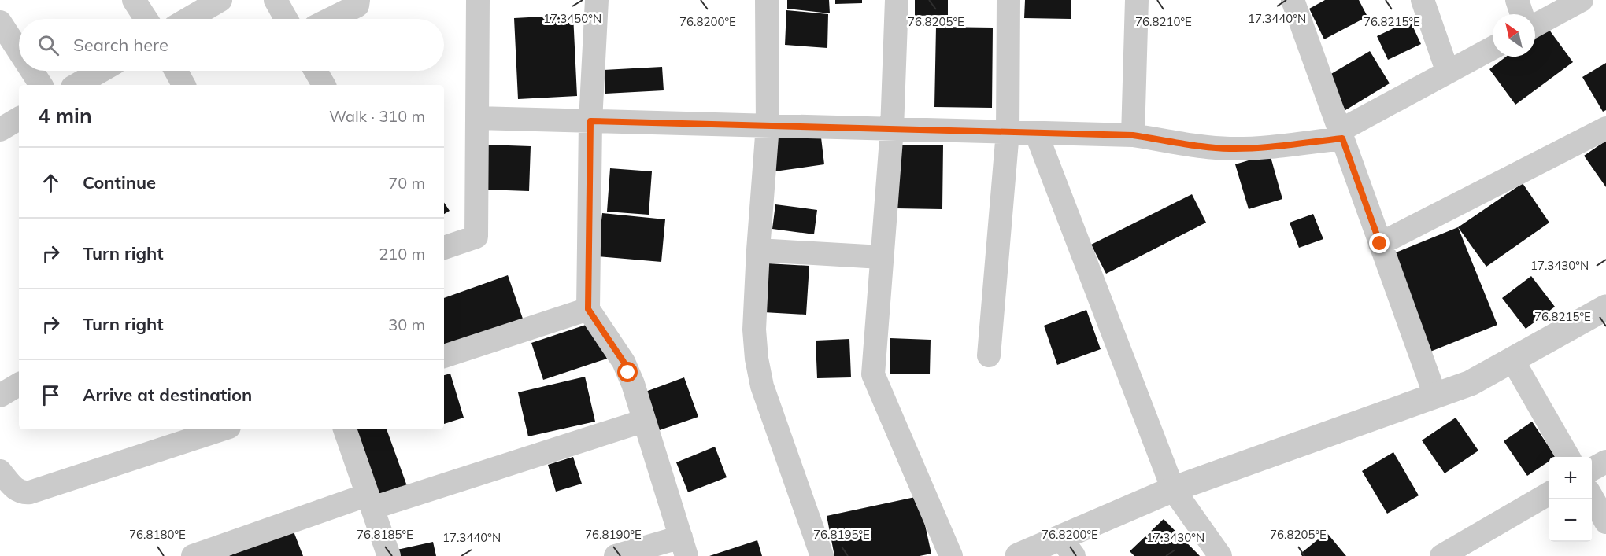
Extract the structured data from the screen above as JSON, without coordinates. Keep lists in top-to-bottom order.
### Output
{
  "north": "top left",
  "page": {
    "search": "Search here",
    "heading": ["4 min", "Walk · 310 m"],
    "list": [
      ["Continue", "70 m"],
      ["Turn right", "210 m"],
      ["Turn right", "30 m"],
      "Arrive at destination"
    ],
    "map_buttons": ["+", "−"]
  },
  "coordinates": [
    "17.3450°N",
    "17.3440°N",
    "76.8200°E",
    "76.8205°E",
    "76.8210°E",
    "76.8215°E",
    "17.3430°N",
    "76.8180°E",
    "76.8185°E",
    "76.8190°E",
    "76.8195°E"
  ]
}
